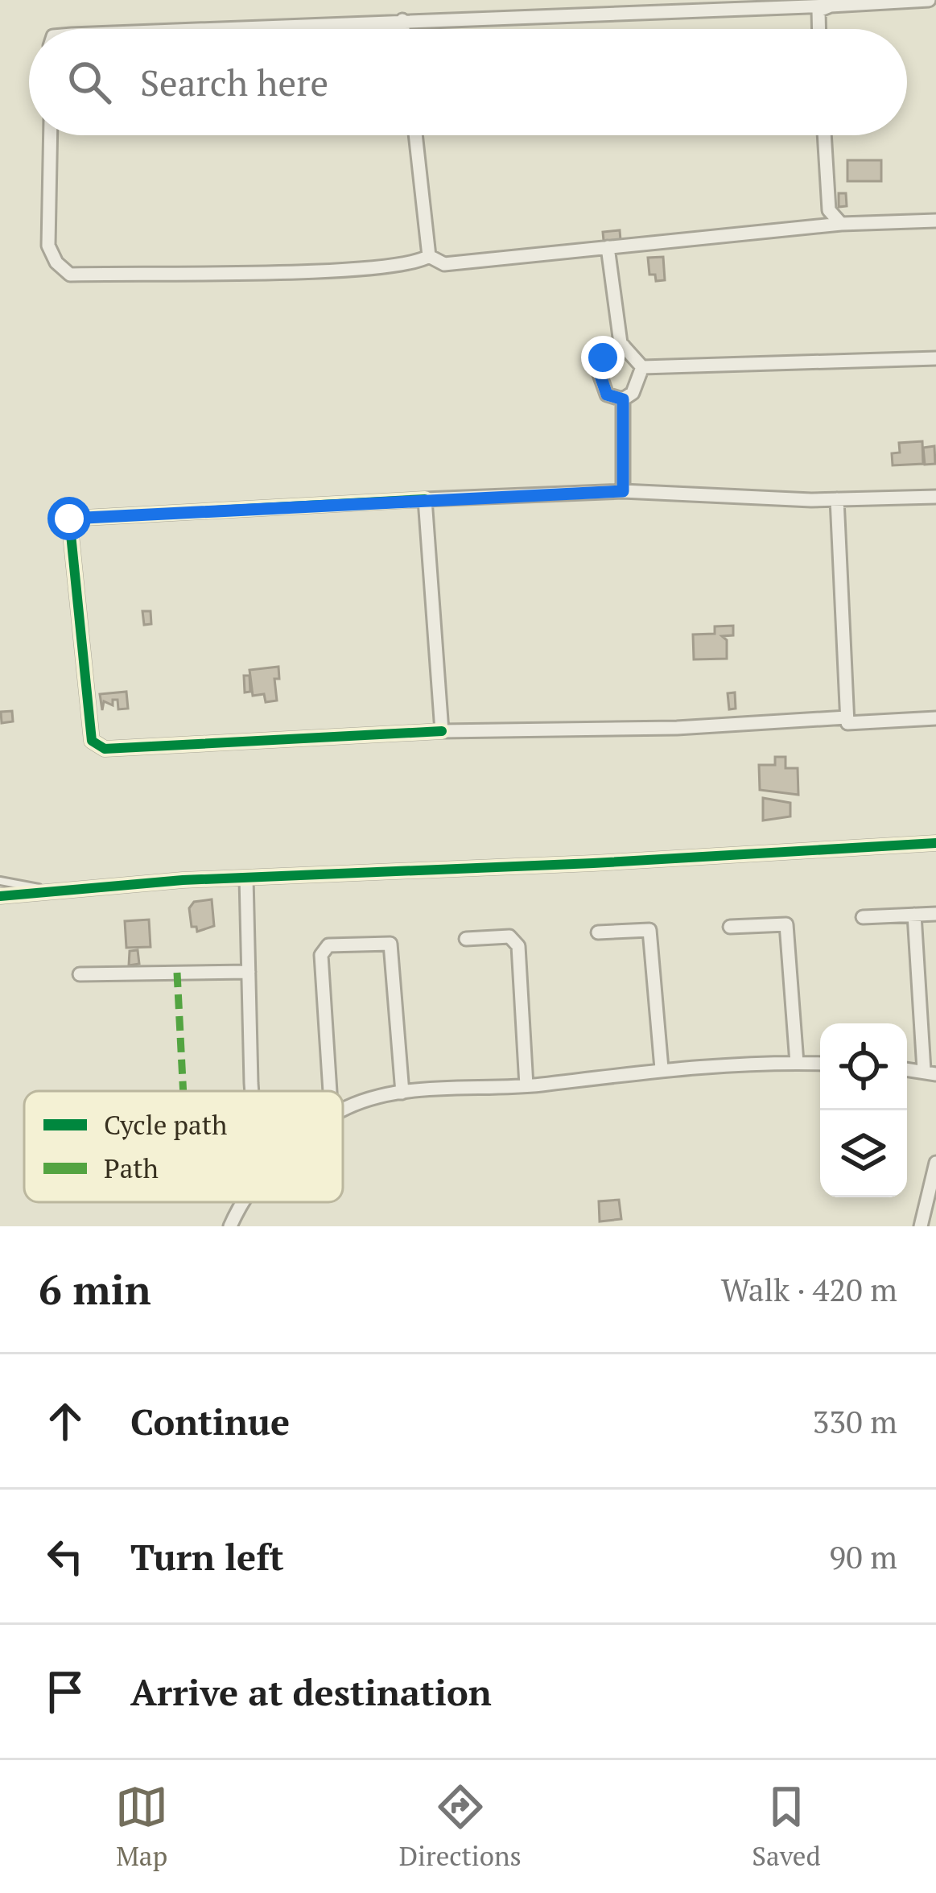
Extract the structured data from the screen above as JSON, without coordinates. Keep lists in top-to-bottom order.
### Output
{
  "legend": ["Cycle path", "Path"],
  "page": {
    "search": "Search here",
    "heading": ["6 min", "Walk · 420 m"],
    "list": [
      ["Continue", "330 m"],
      ["Turn left", "90 m"],
      "Arrive at destination"
    ],
    "nav": ["Map", "Directions", "Saved"]
  }
}
